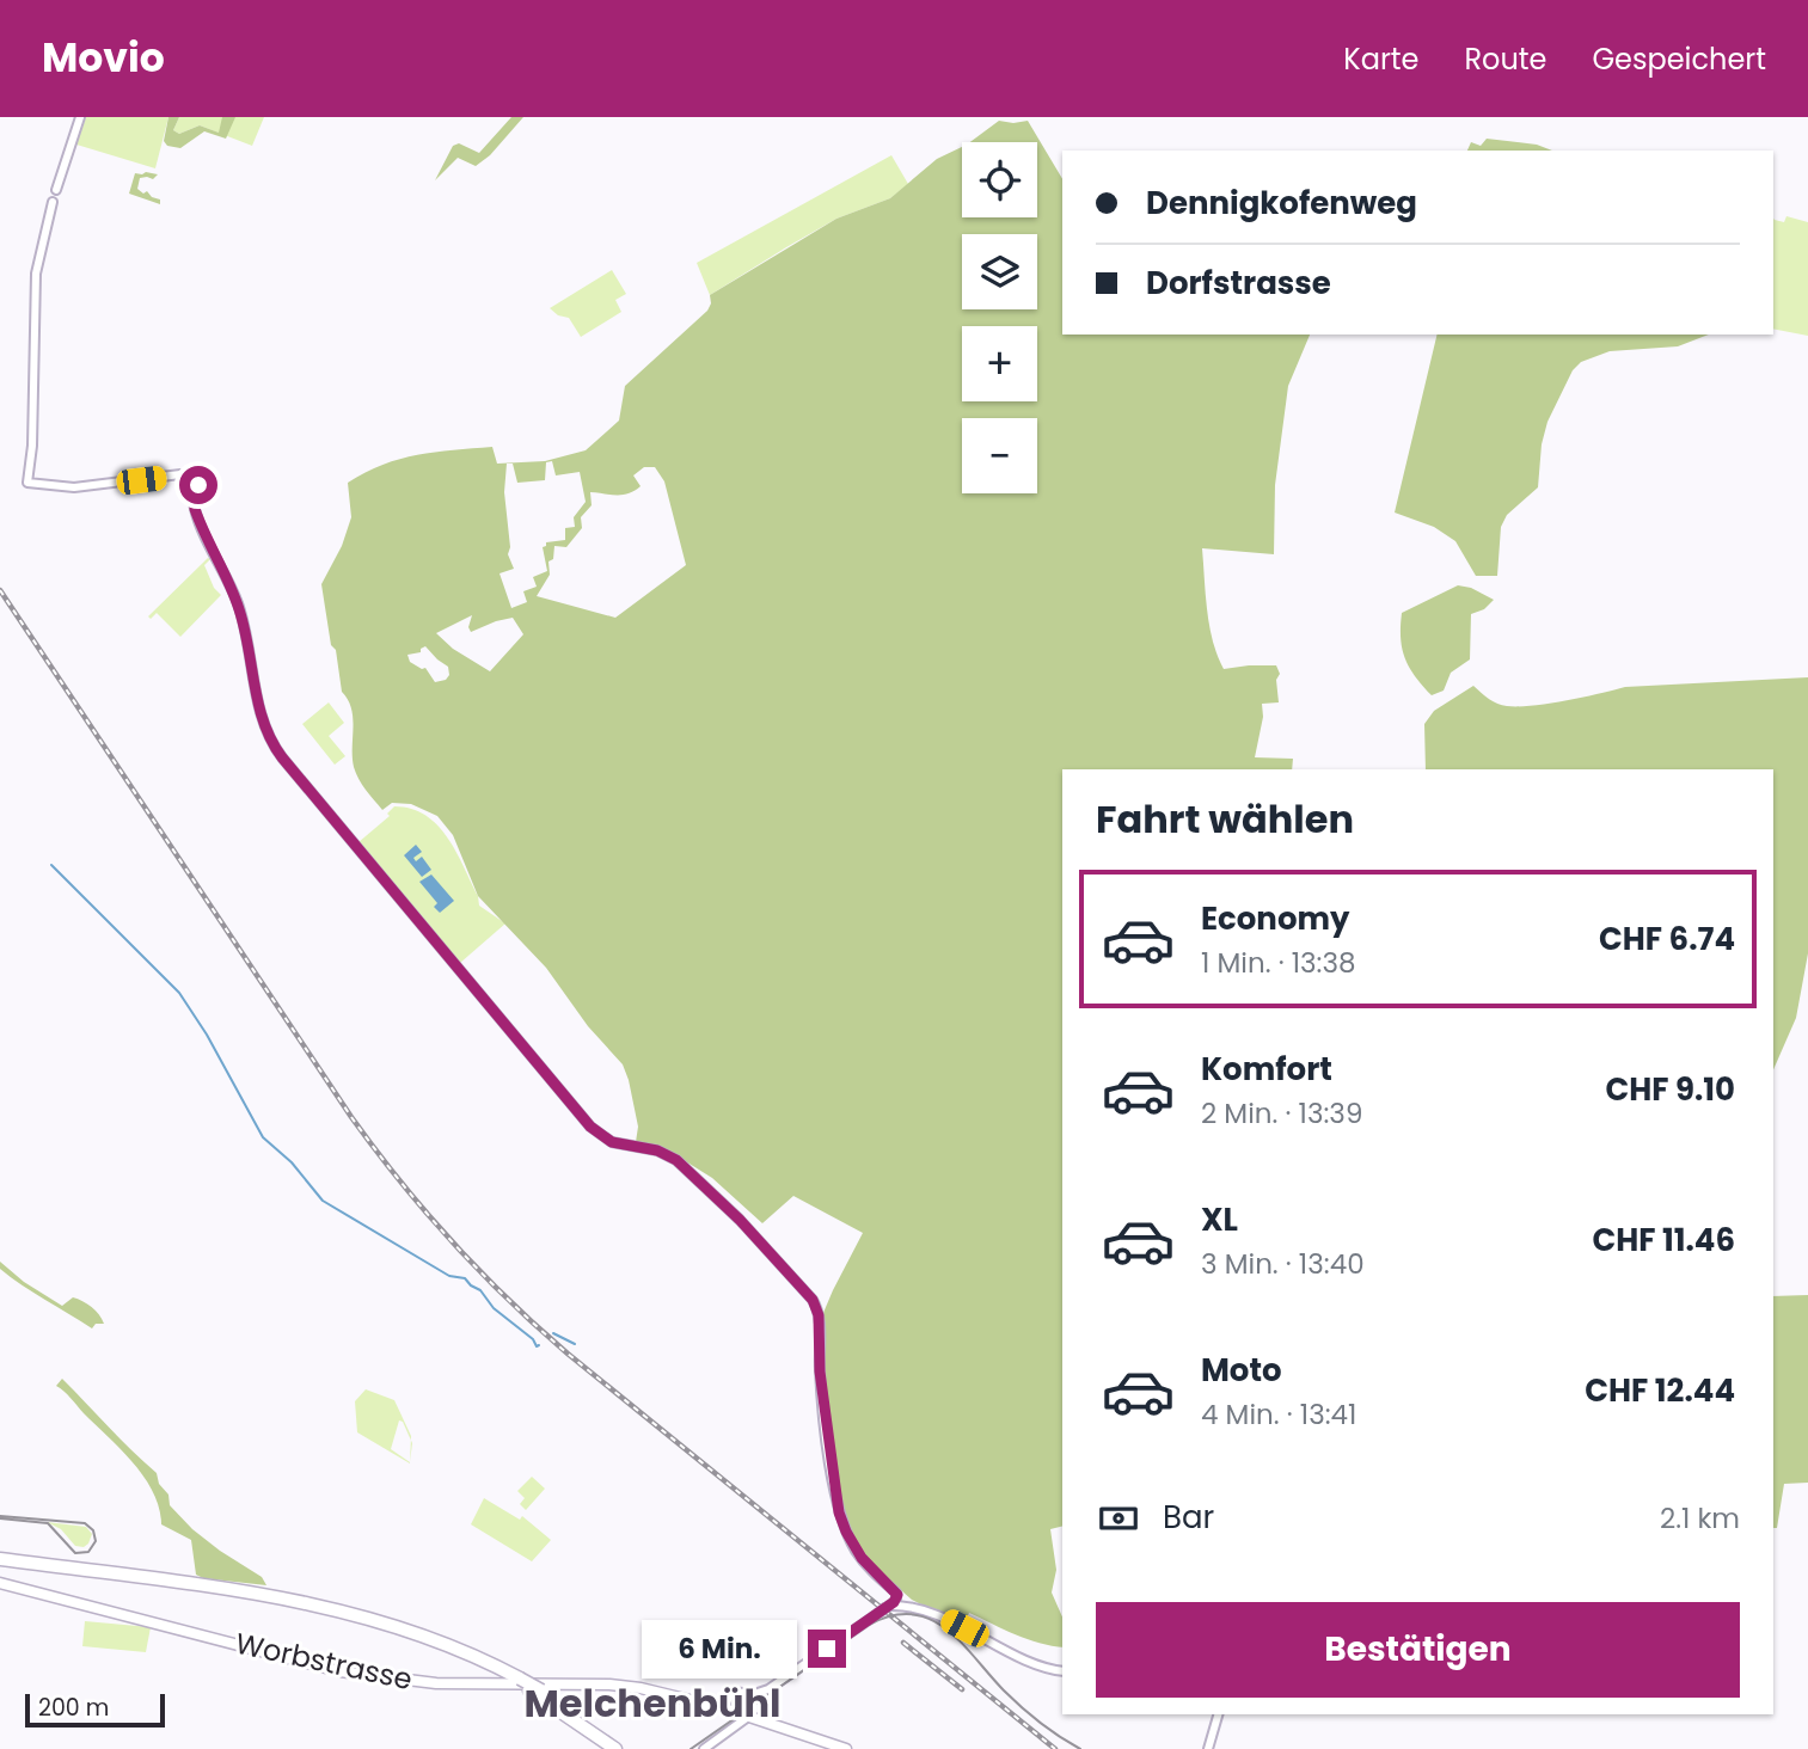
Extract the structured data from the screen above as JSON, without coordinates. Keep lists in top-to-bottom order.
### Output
{
  "streets": {
    "main road": ["Worbstrasse"]
  },
  "districts": ["Melchenbühl"],
  "scale_bar": "200 m",
  "page": {
    "header": "Movio",
    "nav": ["Karte", "Route", "Gespeichert"],
    "map_buttons": ["+", "−"],
    "banner": ["Dennigkofenweg", "Dorfstrasse"],
    "heading": "Fahrt wählen",
    "list": [
      {
        "name": "Economy",
        "note": "1 Min. · 13:38",
        "value": "CHF 6.74"
      },
      {
        "name": "Komfort",
        "note": "2 Min. · 13:39",
        "value": "CHF 9.10"
      },
      {
        "name": "XL",
        "note": "3 Min. · 13:40",
        "value": "CHF 11.46"
      },
      {
        "name": "Moto",
        "note": "4 Min. · 13:41",
        "value": "CHF 12.44"
      }
    ],
    "pay": ["Bar", "2.1 km"],
    "buttons": "Bestätigen",
    "bubble": "6 Min.",
    "scale": "200 m"
  }
}
